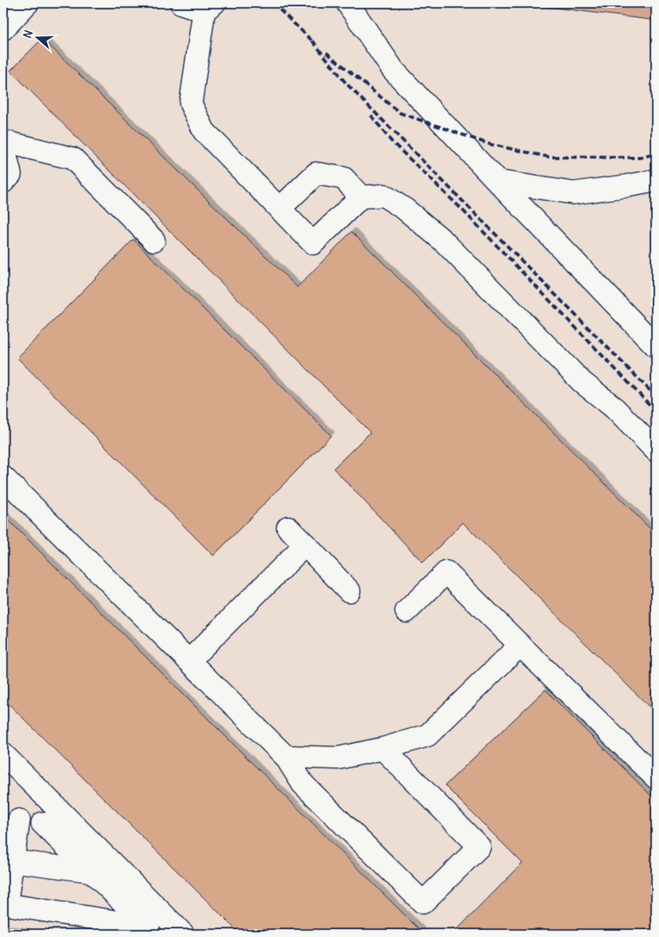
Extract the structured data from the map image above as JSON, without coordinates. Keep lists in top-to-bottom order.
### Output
{
  "north": "left"
}
